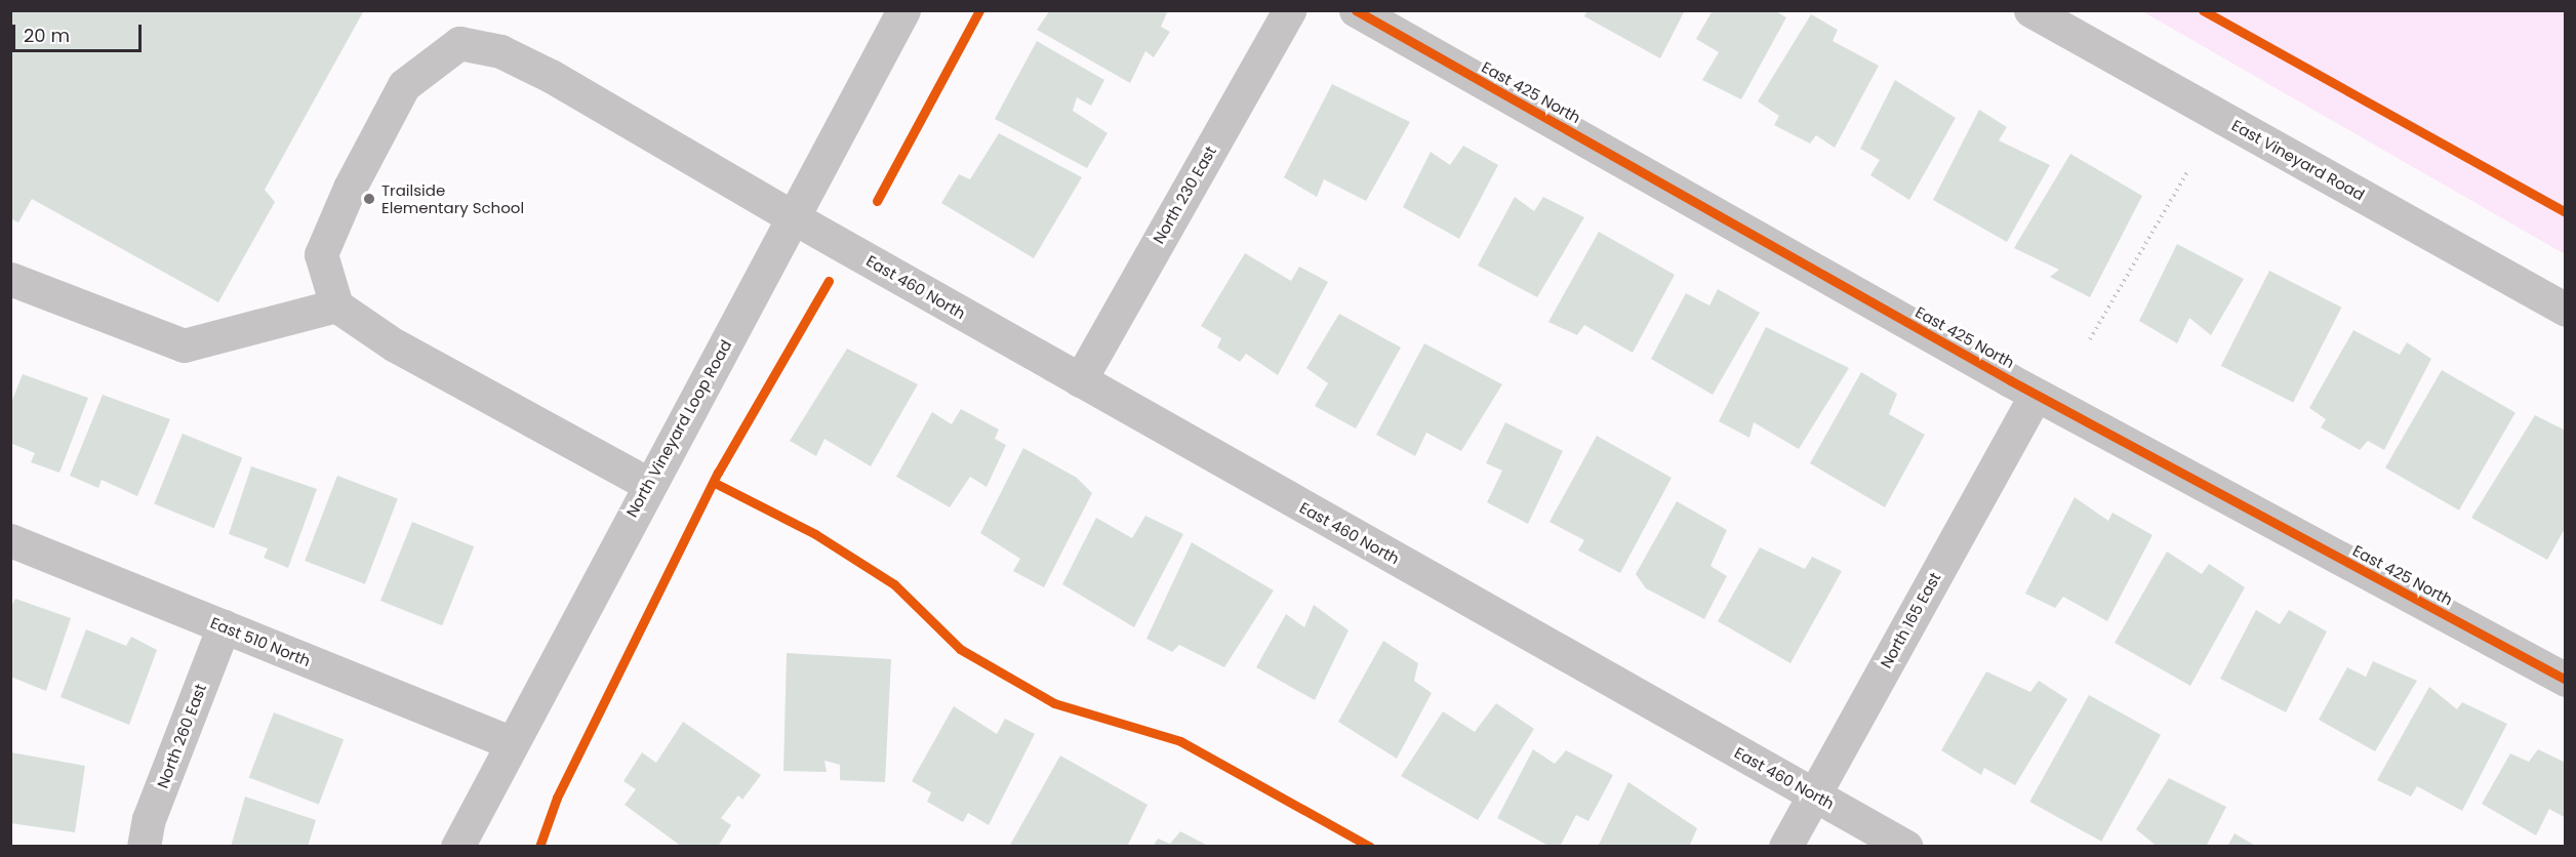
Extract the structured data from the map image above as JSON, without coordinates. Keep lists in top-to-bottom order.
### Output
{
  "streets": {
    "street": [
      "East 425 North",
      "East Vineyard Road",
      "North 230 East",
      "East 460 North",
      "North Vineyard Loop Road",
      "North 165 East",
      "East 510 North",
      "North 260 East"
    ]
  },
  "crossings": [
    ["East 425 North", "North 165 East"],
    ["North 230 East", "East 460 North"],
    ["East 460 North", "North Vineyard Loop Road"],
    ["East 460 North", "North 165 East"],
    ["North Vineyard Loop Road", "East 510 North"],
    ["East 510 North", "North 260 East"]
  ],
  "places": ["Trailside Elementary School"],
  "scale_bar": "20 m"
}
